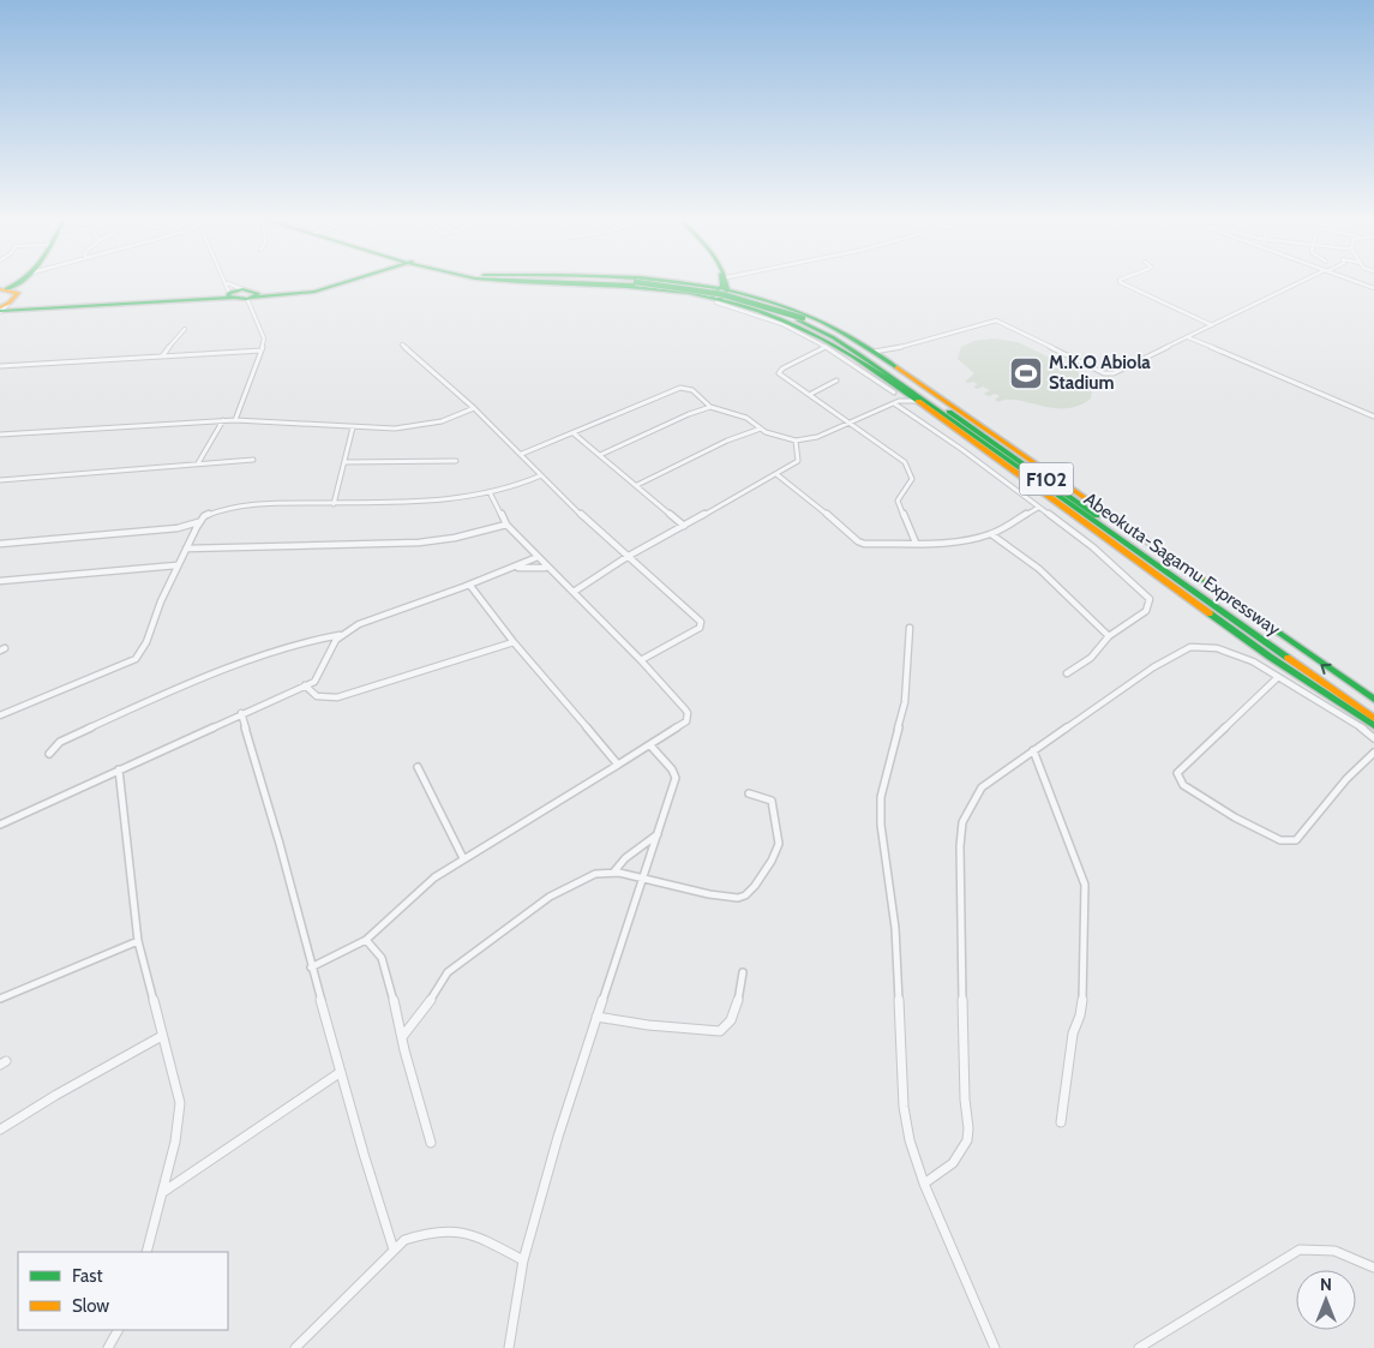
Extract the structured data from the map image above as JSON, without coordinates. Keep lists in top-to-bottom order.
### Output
{
  "streets": {
    "main road": ["F102", "Abeokuta-Sagamu Expressway"]
  },
  "places": {
    "sports": ["M.K.O Abiola Stadium"]
  },
  "legend": ["Fast", "Slow"],
  "north": "top"
}
